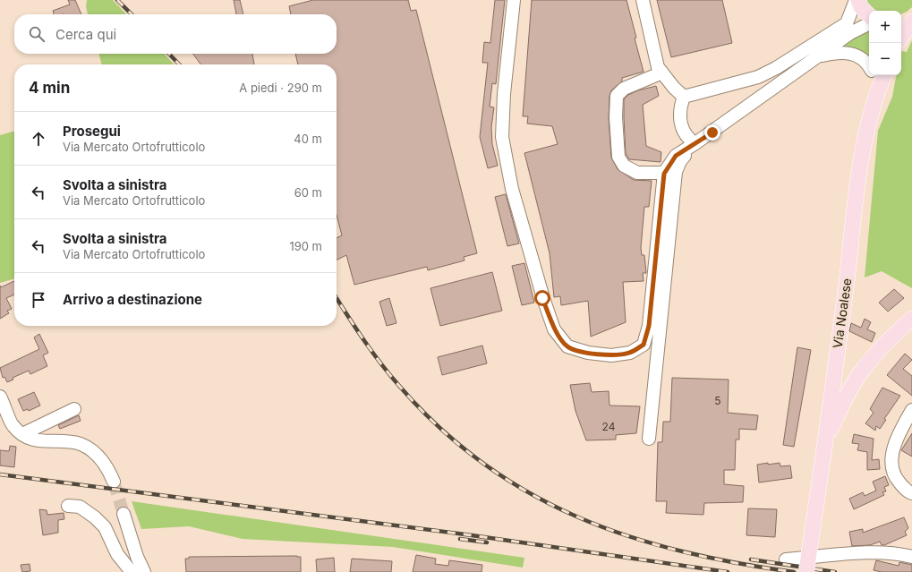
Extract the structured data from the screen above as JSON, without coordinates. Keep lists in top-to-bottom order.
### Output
{
  "streets": {
    "main road": ["Via Noalese"]
  },
  "house_numbers": ["5", "24"],
  "page": {
    "map_buttons": ["+", "−"],
    "search": "Cerca qui",
    "heading": ["4 min", "A piedi · 290 m"],
    "list": [
      ["Prosegui", "Via Mercato Ortofrutticolo", "40 m"],
      ["Svolta a sinistra", "Via Mercato Ortofrutticolo", "60 m"],
      ["Svolta a sinistra", "Via Mercato Ortofrutticolo", "190 m"],
      "Arrivo a destinazione"
    ]
  }
}
